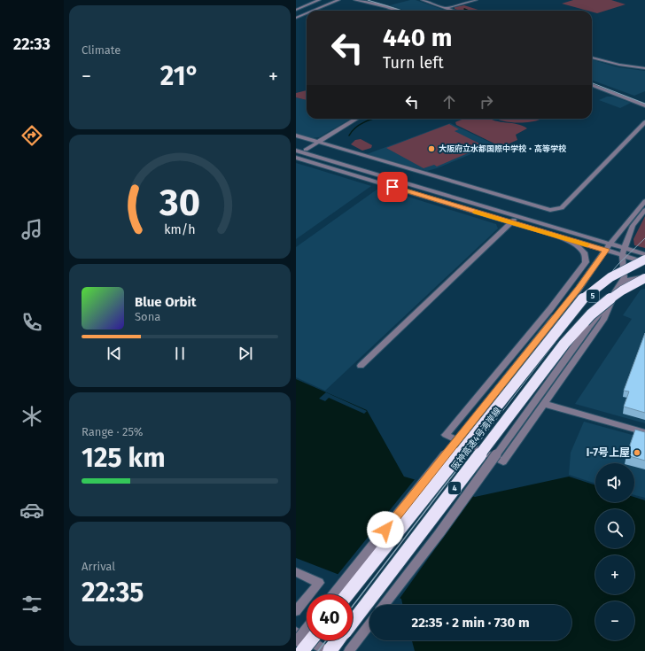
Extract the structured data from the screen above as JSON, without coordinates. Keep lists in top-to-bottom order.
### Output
{
  "streets": {
    "highway": ["5", "阪神高速4号湾岸線", "4"]
  },
  "crossings": [
    ["5", "阪神高速4号湾岸線"]
  ],
  "places": ["大阪府立水都国際中学校・高等学校", "I-7号上屋"],
  "page": {
    "tabs": "22:33",
    "tile": [
      "Climate",
      ["Range · 25%", "125 km"],
      ["Arrival", "22:35"]
    ],
    "turn": ["440 m", "Turn left"],
    "heat": ["−", "21°", "+"],
    "song": ["Blue Orbit", "Sona"],
    "map_buttons": ["+", "−"],
    "limit": "40",
    "trip": "22:35 · 2 min · 730 m",
    "gauge": ["30", "km/h"]
  }
}
